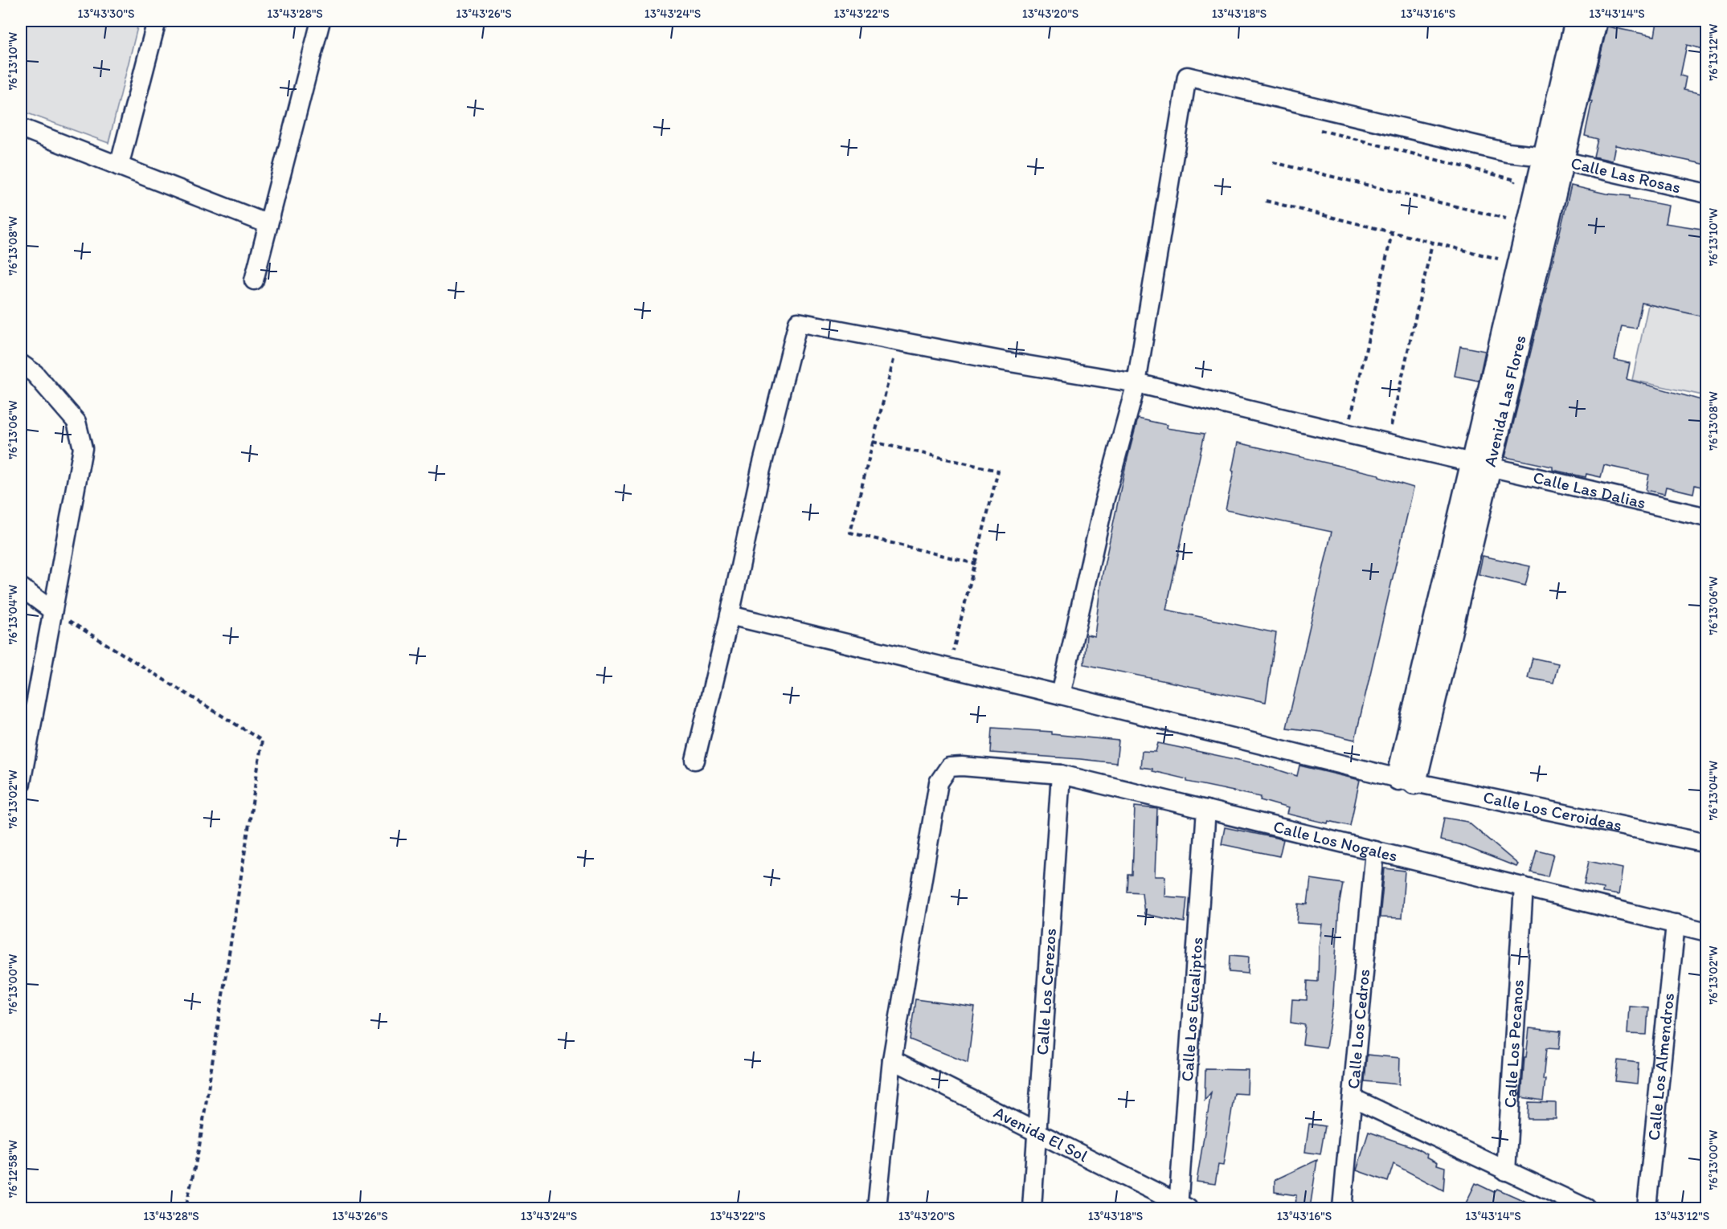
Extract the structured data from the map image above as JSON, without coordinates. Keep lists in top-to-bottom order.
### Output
{
  "streets": {
    "street": [
      "Calle Las Rosas",
      "Avenida Las Flores",
      "Calle Las Dalias",
      "Calle Los Ceroideas",
      "Calle Los Nogales",
      "Calle Los Cerezos",
      "Calle Los Eucaliptos",
      "Calle Los Cedros",
      "Calle Los Pecanos",
      "Calle Los Almendros",
      "Avenida El Sol"
    ]
  },
  "crossings": [
    ["Calle Las Rosas", "Avenida Las Flores"],
    ["Calle Las Rosas", "Calle Las Dalias"],
    ["Avenida Las Flores", "Calle Las Dalias"],
    ["Avenida Las Flores", "Calle Los Ceroideas"],
    ["Calle Las Dalias", "Calle Los Ceroideas"],
    ["Calle Los Nogales", "Calle Los Cerezos"],
    ["Calle Los Nogales", "Calle Los Eucaliptos"],
    ["Calle Los Nogales", "Calle Los Cedros"],
    ["Calle Los Nogales", "Calle Los Pecanos"],
    ["Calle Los Nogales", "Calle Los Almendros"],
    ["Calle Los Nogales", "Avenida El Sol"],
    ["Calle Los Cerezos", "Avenida El Sol"],
    ["Calle Los Eucaliptos", "Avenida El Sol"]
  ],
  "coordinates": [
    "13°43'30\"S",
    "13°43'28\"S",
    "13°43'26\"S",
    "13°43'24\"S",
    "13°43'22\"S",
    "13°43'20\"S",
    "13°43'18\"S",
    "13°43'16\"S",
    "13°43'14\"S",
    "76°13'12\"W",
    "76°13'10\"W",
    "76°13'08\"W",
    "76°13'06\"W",
    "76°13'04\"W",
    "76°13'02\"W",
    "76°13'00\"W",
    "76°12'58\"W",
    "13°43'12\"S"
  ]
}
